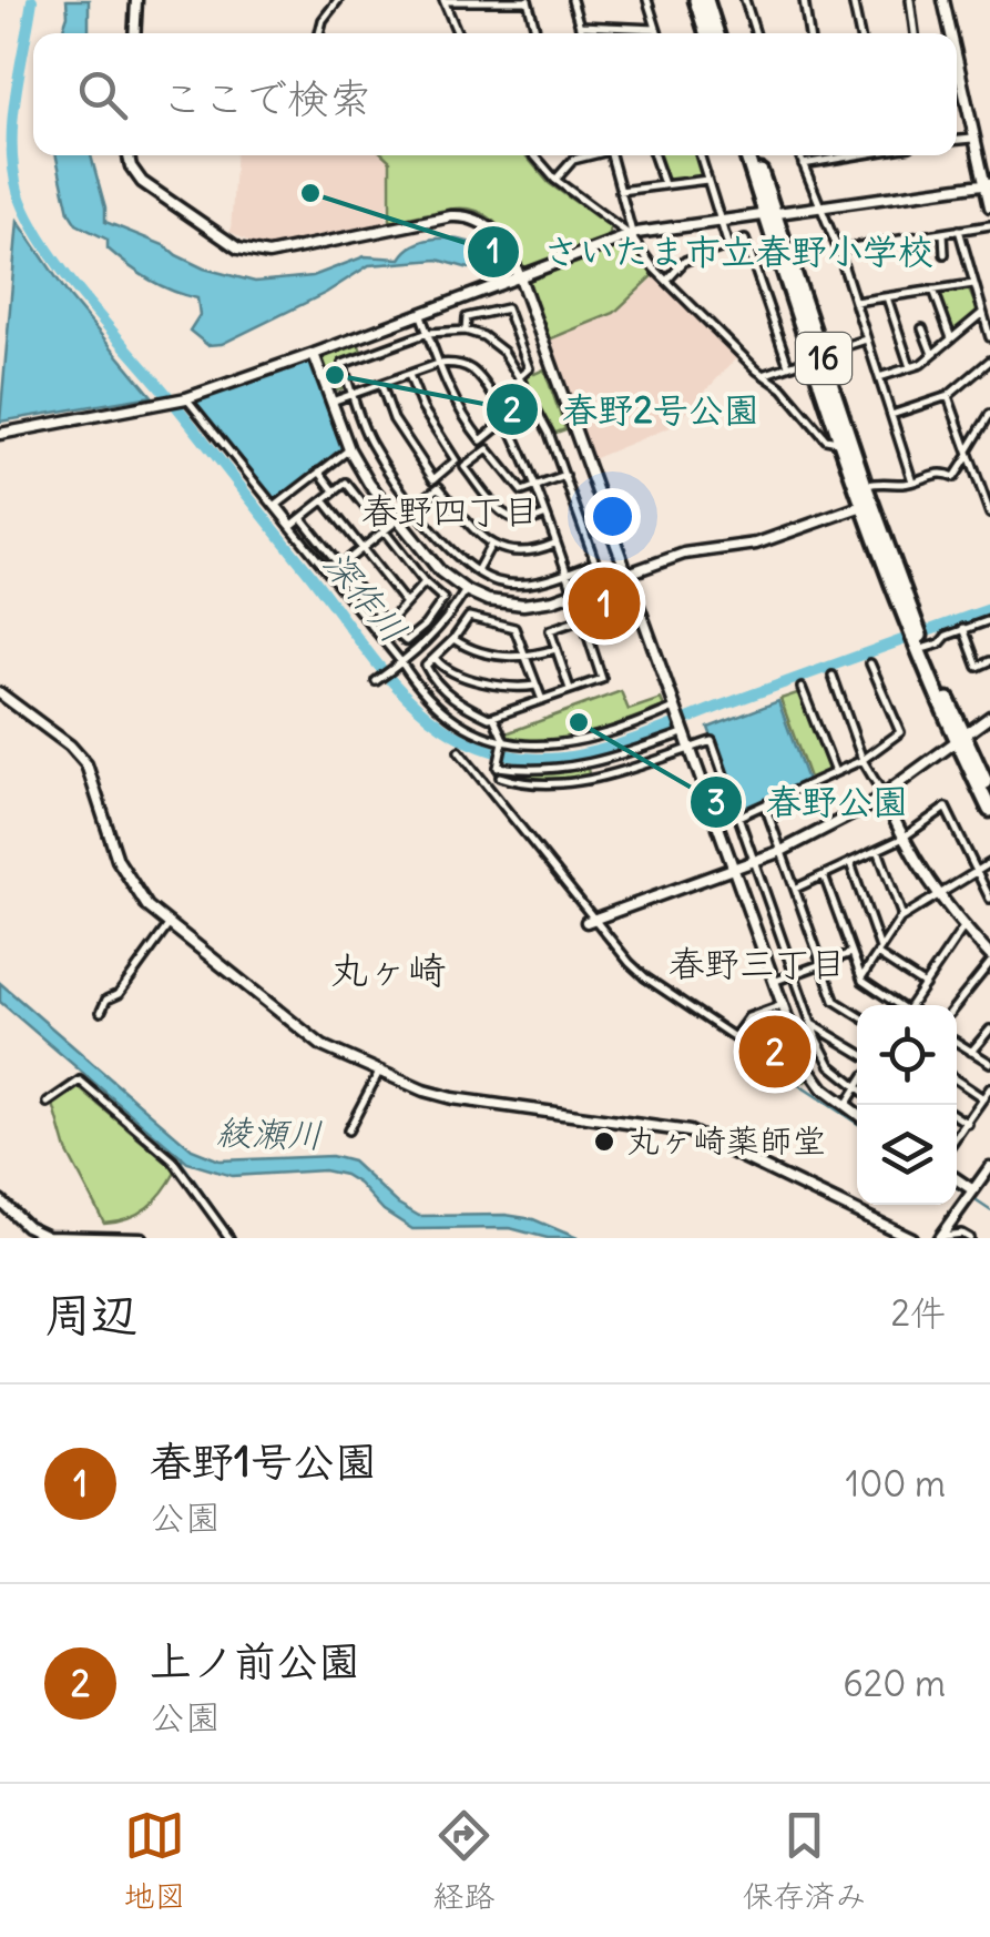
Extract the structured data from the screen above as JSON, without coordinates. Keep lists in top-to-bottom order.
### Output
{
  "streets": {
    "highway": ["16"]
  },
  "districts": ["春野四丁目", "春野三丁目", "丸ヶ崎"],
  "water": ["深作川", "綾瀬川"],
  "places": [
    "さいたま市立春野小学校",
    "春野2号公園",
    "春野公園",
    "丸ヶ崎薬師堂"
  ],
  "page": {
    "search": "ここで検索",
    "pins": ["1", "2"],
    "heading": ["周辺", "2件"],
    "list": [
      {
        "mark": "1",
        "name": "春野1号公園",
        "note": "公園",
        "value": "100 m"
      },
      {
        "mark": "2",
        "name": "上ノ前公園",
        "note": "公園",
        "value": "620 m"
      }
    ],
    "nav": ["地図", "経路", "保存済み"]
  }
}
